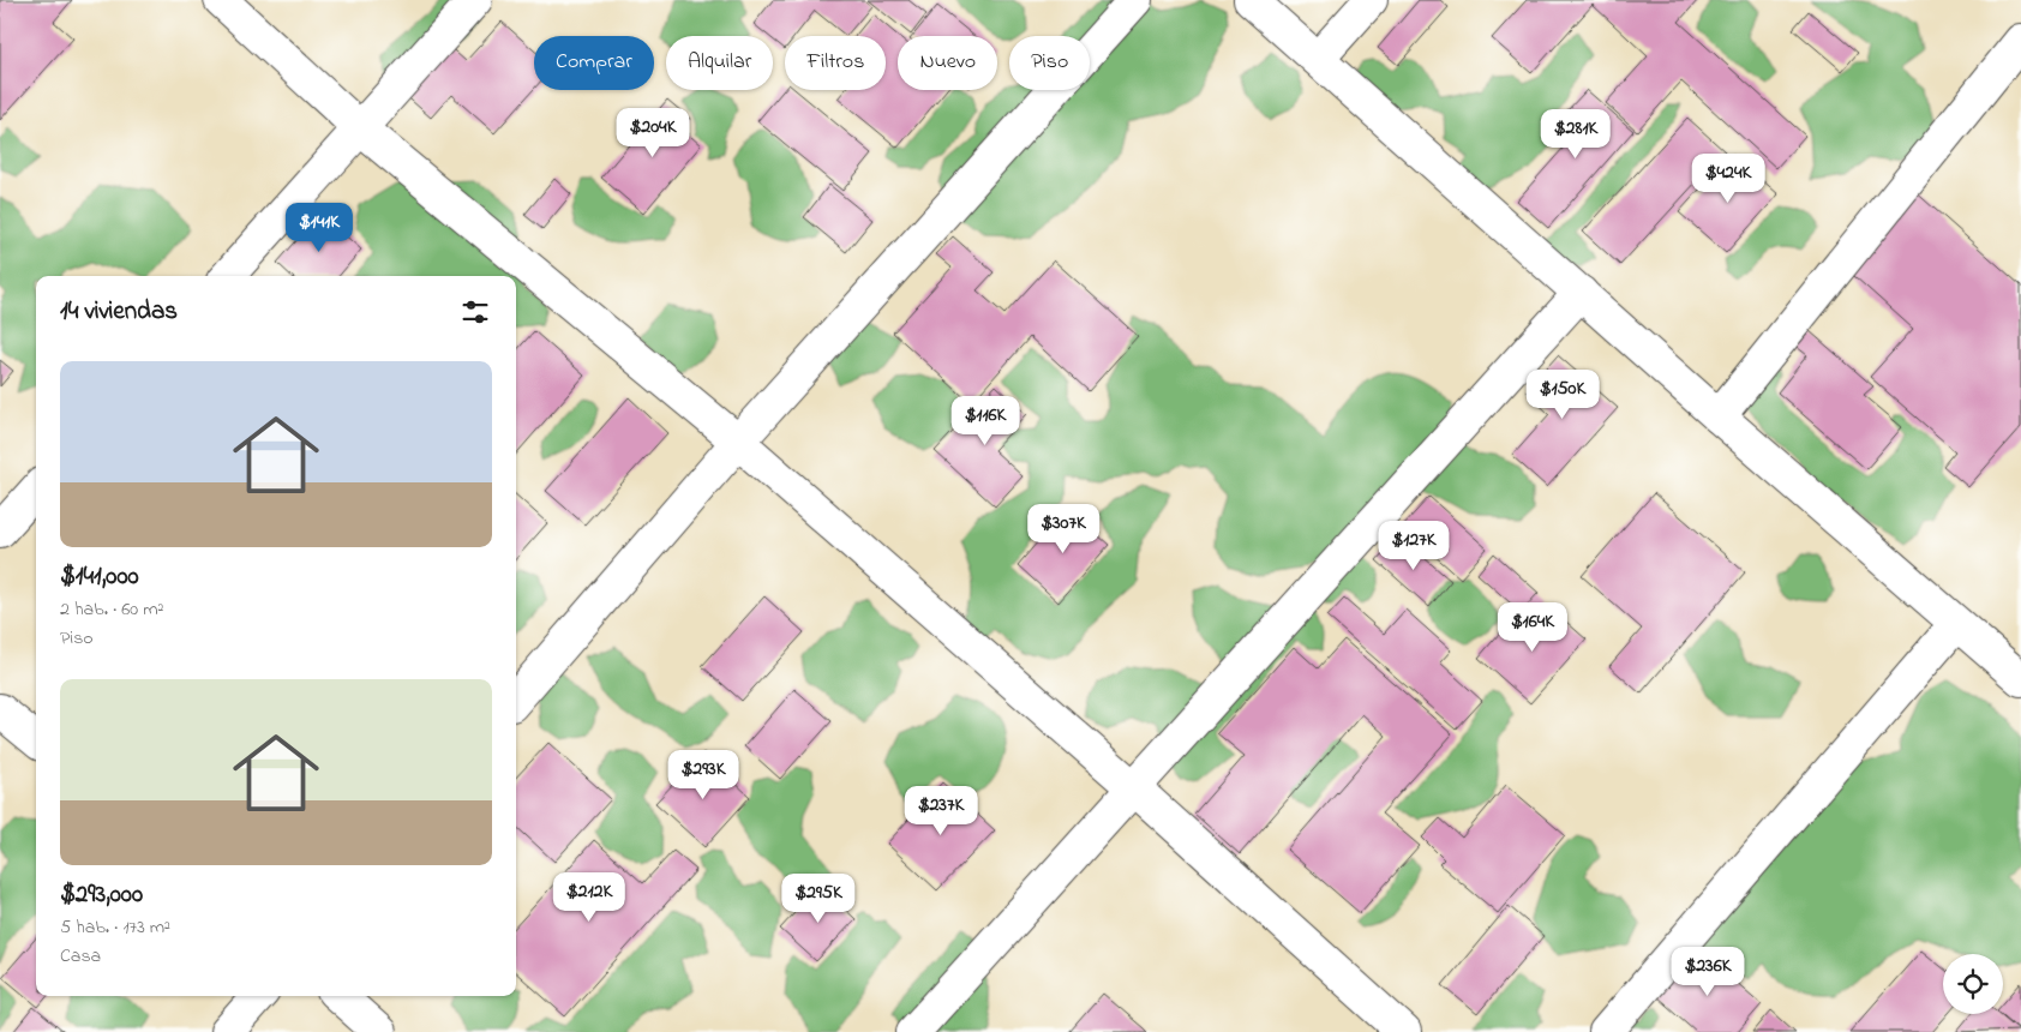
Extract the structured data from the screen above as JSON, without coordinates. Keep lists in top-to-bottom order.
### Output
{
  "page": {
    "chip": [
      "Comprar",
      "Alquilar",
      "Filtros",
      "Nuevo",
      "Piso"
    ],
    "price": [
      "$204K",
      "$281K",
      "$424K",
      "$141K",
      "$150K",
      "$116K",
      "$307K",
      "$127K",
      "$164K",
      "$293K",
      "$237K",
      "$212K",
      "$295K",
      "$236K"
    ],
    "heading": "14 viviendas",
    "list": [
      {
        "name": "$141,000",
        "note": "2 hab. · 60 m² · Piso"
      },
      {
        "name": "$293,000",
        "note": "5 hab. · 173 m² · Casa"
      }
    ]
  }
}
